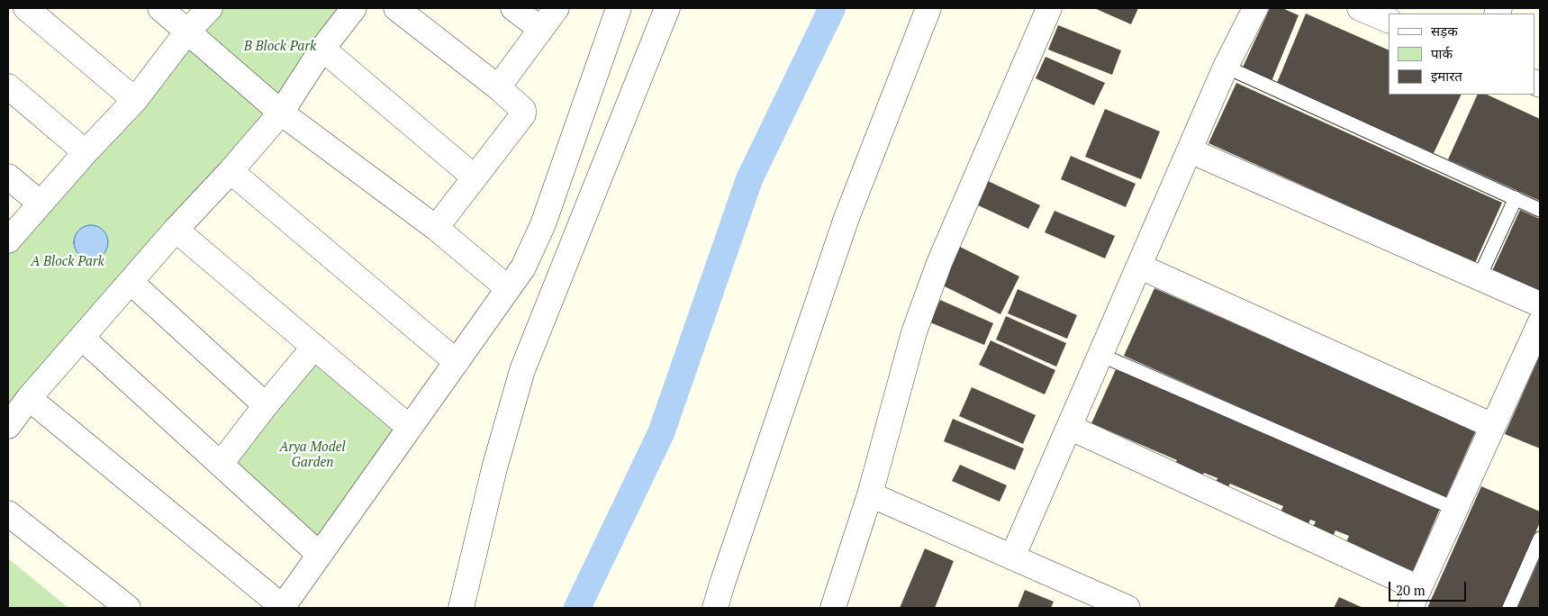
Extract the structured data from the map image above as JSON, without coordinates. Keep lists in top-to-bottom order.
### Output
{
  "parks": ["B Block Park", "A Block Park", "Arya Model Garden"],
  "legend": ["सड़क", "पार्क", "इमारत"],
  "scale_bar": "20 m"
}
